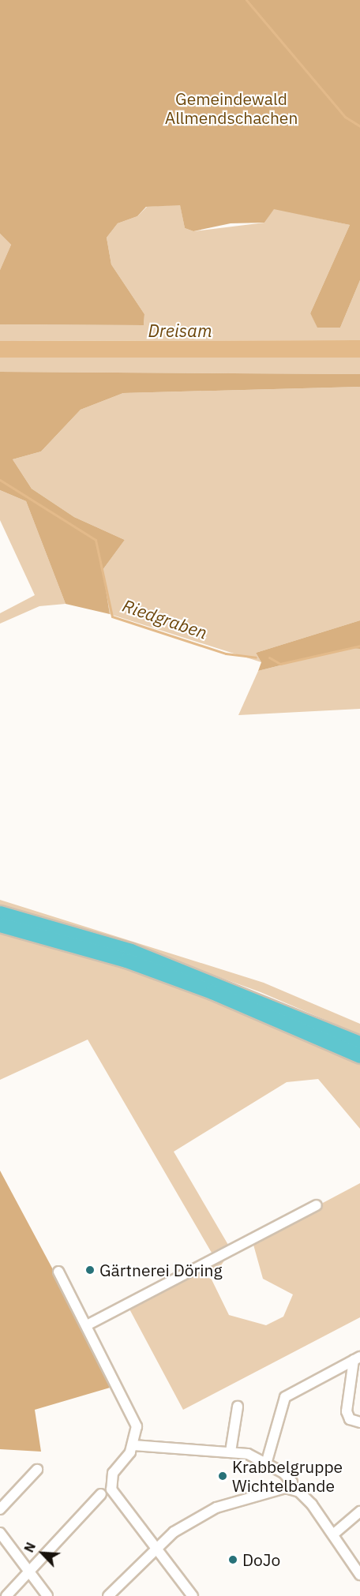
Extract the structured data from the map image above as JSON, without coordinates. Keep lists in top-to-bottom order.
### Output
{
  "water": ["Dreisam", "Riedgraben"],
  "parks": ["Gemeindewald Allmendschachen"],
  "places": ["Gärtnerei Döring", "Krabbelgruppe Wichtelbande", "DoJo"],
  "north": "top left"
}
